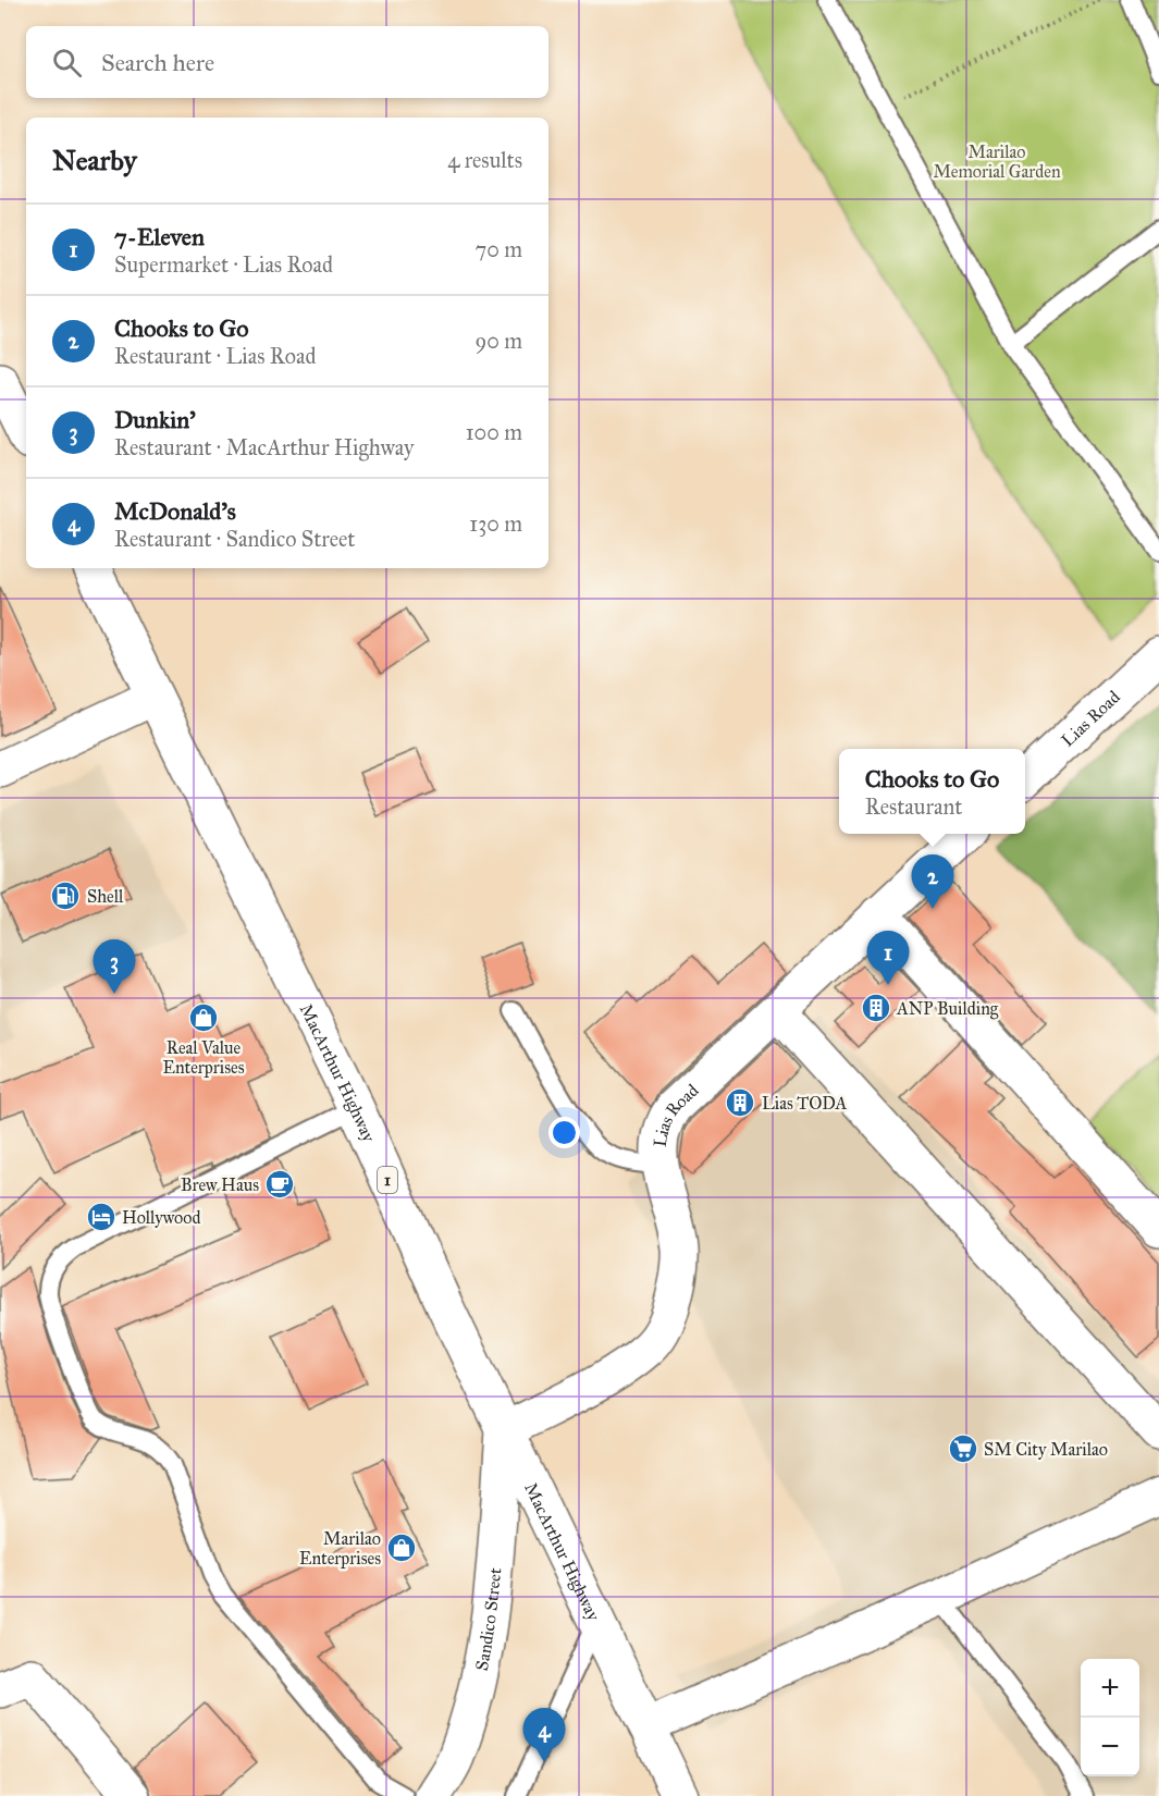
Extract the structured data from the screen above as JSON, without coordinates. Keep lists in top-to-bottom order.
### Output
{
  "streets": {
    "main road": [
      "Lias Road",
      "MacArthur Highway",
      "1",
      "Sandico Street"
    ]
  },
  "crossings": [
    ["Lias Road", "MacArthur Highway"],
    ["Lias Road", "Sandico Street"],
    ["MacArthur Highway", "Sandico Street"]
  ],
  "parks": ["Marilao Memorial Garden"],
  "places": {
    "fuel station": ["Shell"],
    "building": ["ANP Building", "Lias TODA"],
    "shop": ["Real Value Enterprises", "Marilao Enterprises"],
    "cafe": ["Brew Haus"],
    "hotel": ["Hollywood"],
    "supermarket": ["SM City Marilao"]
  },
  "page": {
    "search": "Search here",
    "heading": ["Nearby", "4 results"],
    "list": [
      {
        "mark": "1",
        "name": "7-Eleven",
        "note": "Supermarket · Lias Road",
        "value": "70 m"
      },
      {
        "mark": "2",
        "name": "Chooks to Go",
        "note": "Restaurant · Lias Road",
        "value": "90 m"
      },
      {
        "mark": "3",
        "name": "Dunkin'",
        "note": "Restaurant · MacArthur Highway",
        "value": "100 m"
      },
      {
        "mark": "4",
        "name": "McDonald's",
        "note": "Restaurant · Sandico Street",
        "value": "130 m"
      }
    ],
    "popup": ["Chooks to Go", "Restaurant"],
    "pins": [
      "2",
      "1",
      "3",
      "4"
    ],
    "map_buttons": ["+", "−"]
  }
}
